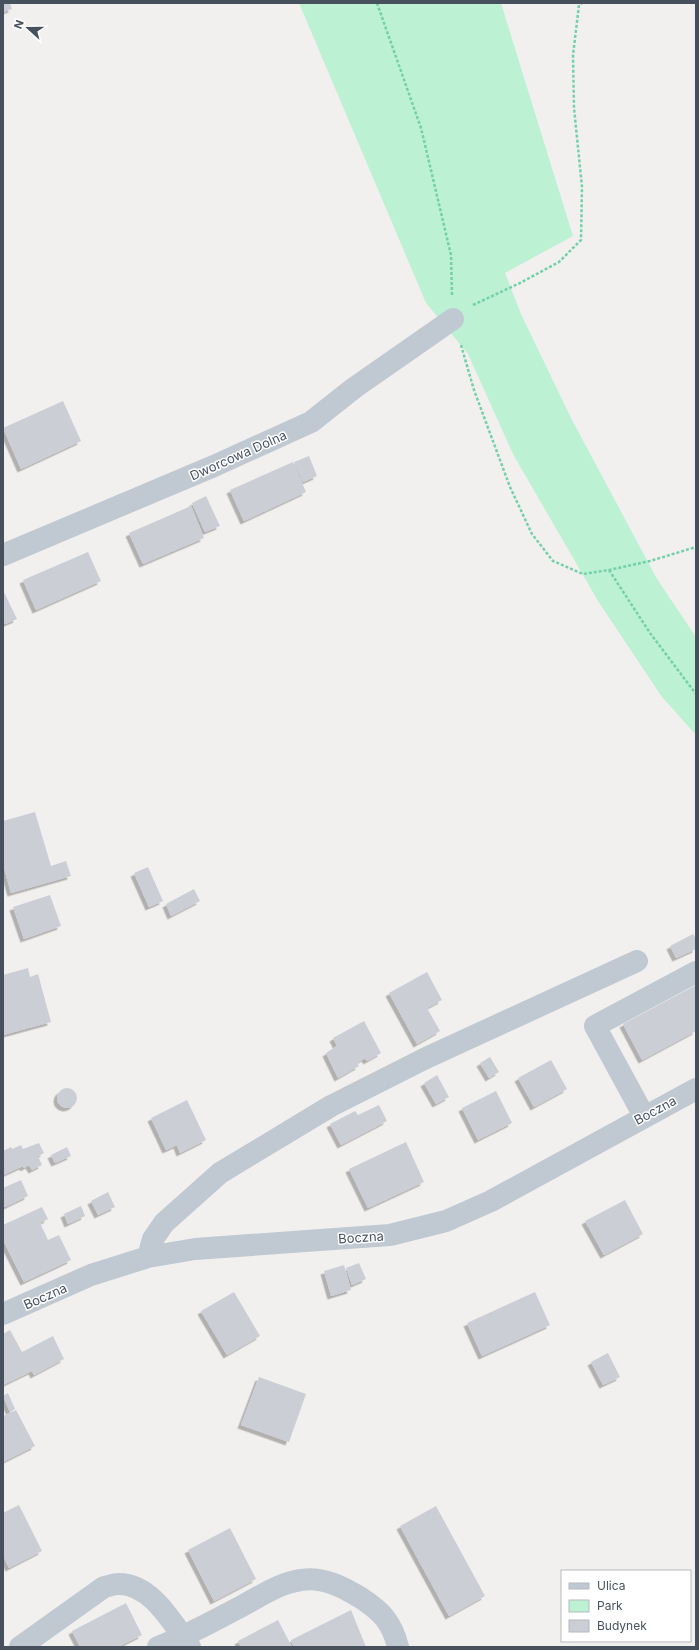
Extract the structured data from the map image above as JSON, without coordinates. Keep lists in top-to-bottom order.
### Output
{
  "streets": {
    "street": ["Dworcowa Dolna", "Boczna"]
  },
  "legend": ["Ulica", "Park", "Budynek"],
  "north": "left"
}
